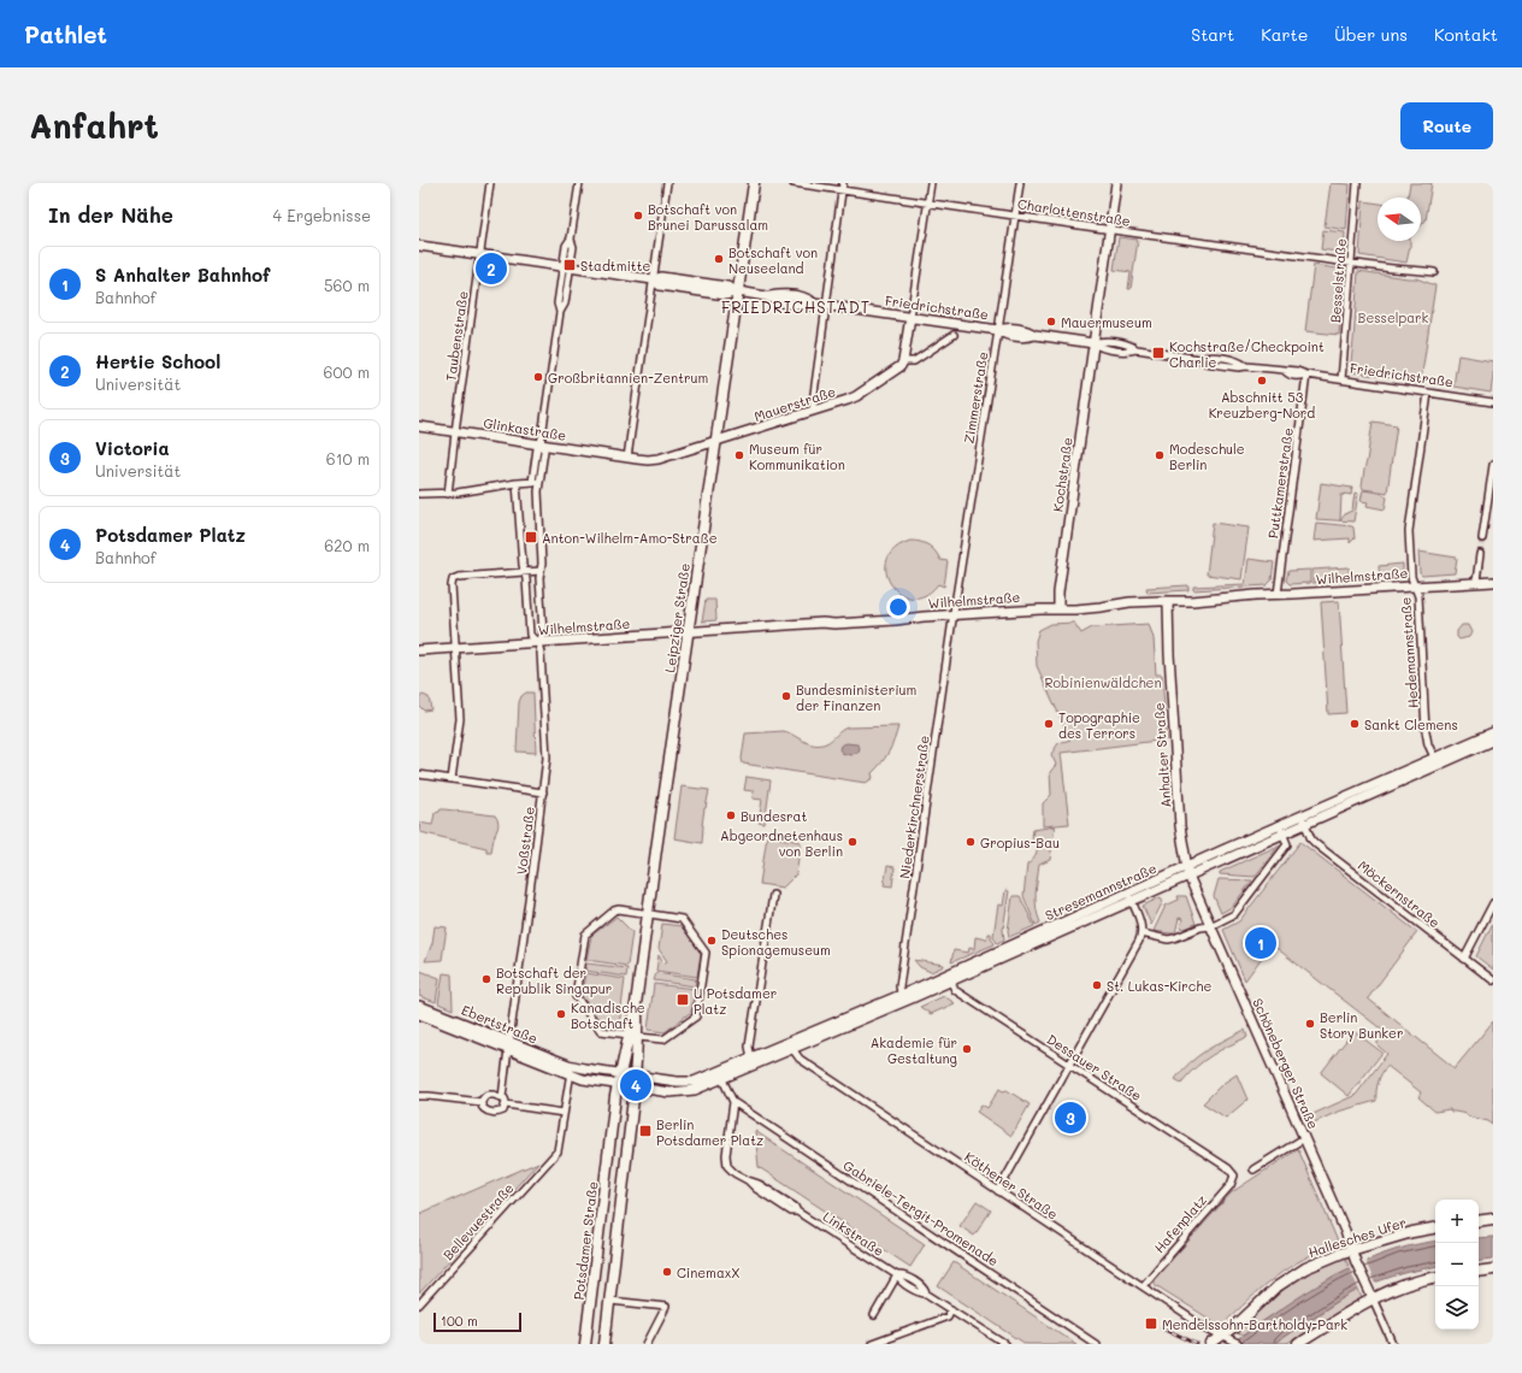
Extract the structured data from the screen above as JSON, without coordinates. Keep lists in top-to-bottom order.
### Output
{
  "streets": {
    "main road": [
      "Friedrichstraße",
      "Mauerstraße",
      "Glinkastraße",
      "Kochstraße",
      "Wilhelmstraße",
      "Leipziger Straße",
      "Anhalter Straße",
      "Stresemannstraße",
      "Ebertstraße",
      "Schöneberger Straße",
      "Hallesches Ufer",
      "Potsdamer Straße"
    ],
    "street": [
      "Charlottenstraße",
      "Besselstraße",
      "Taubenstraße",
      "Zimmerstraße",
      "Puttkamerstraße",
      "Hedemannstraße",
      "Niederkirchnerstraße",
      "Voßstraße",
      "Möckernstraße",
      "Dessauer Straße",
      "Köthener Straße",
      "Gabriele-Tergit-Promenade",
      "Bellevuestraße",
      "Hafenplatz",
      "Linkstraße"
    ]
  },
  "crossings": [
    ["Charlottenstraße", "Besselstraße"],
    ["Charlottenstraße", "Zimmerstraße"],
    ["Charlottenstraße", "Kochstraße"],
    ["Besselstraße", "Friedrichstraße"],
    ["Friedrichstraße", "Taubenstraße"],
    ["Friedrichstraße", "Zimmerstraße"],
    ["Friedrichstraße", "Kochstraße"],
    ["Friedrichstraße", "Puttkamerstraße"],
    ["Friedrichstraße", "Leipziger Straße"],
    ["Friedrichstraße", "Hedemannstraße"],
    ["Taubenstraße", "Glinkastraße"],
    ["Zimmerstraße", "Wilhelmstraße"],
    ["Zimmerstraße", "Niederkirchnerstraße"],
    ["Mauerstraße", "Glinkastraße"],
    ["Mauerstraße", "Leipziger Straße"],
    ["Kochstraße", "Wilhelmstraße"],
    ["Puttkamerstraße", "Wilhelmstraße"],
    ["Wilhelmstraße", "Leipziger Straße"],
    ["Wilhelmstraße", "Hedemannstraße"],
    ["Wilhelmstraße", "Anhalter Straße"],
    ["Wilhelmstraße", "Niederkirchnerstraße"],
    ["Wilhelmstraße", "Voßstraße"],
    ["Leipziger Straße", "Potsdamer Straße"],
    ["Hedemannstraße", "Stresemannstraße"],
    ["Anhalter Straße", "Stresemannstraße"],
    ["Anhalter Straße", "Schöneberger Straße"],
    ["Niederkirchnerstraße", "Stresemannstraße"],
    ["Voßstraße", "Ebertstraße"],
    ["Stresemannstraße", "Möckernstraße"],
    ["Stresemannstraße", "Schöneberger Straße"],
    ["Stresemannstraße", "Dessauer Straße"],
    ["Stresemannstraße", "Köthener Straße"],
    ["Schöneberger Straße", "Hallesches Ufer"],
    ["Dessauer Straße", "Hafenplatz"],
    ["Köthener Straße", "Hafenplatz"],
    ["Köthener Straße", "Hallesches Ufer"],
    ["Gabriele-Tergit-Promenade", "Linkstraße"]
  ],
  "districts": ["FRIEDRICHSTADT"],
  "parks": ["Besselpark", "Robinienwäldchen"],
  "places": {
    "other": [
      "Botschaft von Brunei Darussalam",
      "Botschaft von Neuseeland",
      "Mauermuseum",
      "Großbritannien-Zentrum",
      "Abschnitt 53 Kreuzberg-Nord",
      "Museum für Kommunikation",
      "Modeschule Berlin",
      "Bundesministerium der Finanzen",
      "Topographie des Terrors",
      "Sankt Clemens",
      "Bundesrat",
      "Abgeordnetenhaus von Berlin",
      "Gropius-Bau",
      "Deutsches Spionagemuseum",
      "Botschaft der Republik Singapur",
      "St. Lukas-Kirche",
      "Kanadische Botschaft",
      "Berlin Story Bunker",
      "Akademie für Gestaltung",
      "CinemaxX"
    ],
    "transit": [
      "Stadtmitte",
      "Kochstraße/Checkpoint Charlie",
      "Anton-Wilhelm-Amo-Straße",
      "U Potsdamer Platz",
      "Berlin Potsdamer Platz",
      "Mendelssohn-Bartholdy-Park"
    ]
  },
  "scale_bar": "100 m",
  "north": "left",
  "page": {
    "header": "Pathlet",
    "nav": [
      "Start",
      "Karte",
      "Über uns",
      "Kontakt"
    ],
    "buttons": "Route",
    "title": "Anfahrt",
    "heading": ["In der Nähe", "4 Ergebnisse"],
    "list": [
      {
        "mark": "1",
        "name": "S Anhalter Bahnhof",
        "note": "Bahnhof",
        "value": "560 m"
      },
      {
        "mark": "2",
        "name": "Hertie School",
        "note": "Universität",
        "value": "600 m"
      },
      {
        "mark": "3",
        "name": "Victoria",
        "note": "Universität",
        "value": "610 m"
      },
      {
        "mark": "4",
        "name": "Potsdamer Platz",
        "note": "Bahnhof",
        "value": "620 m"
      }
    ],
    "pins": [
      "2",
      "1",
      "4",
      "3"
    ],
    "map_buttons": ["+", "−"],
    "scale": "100 m"
  }
}
